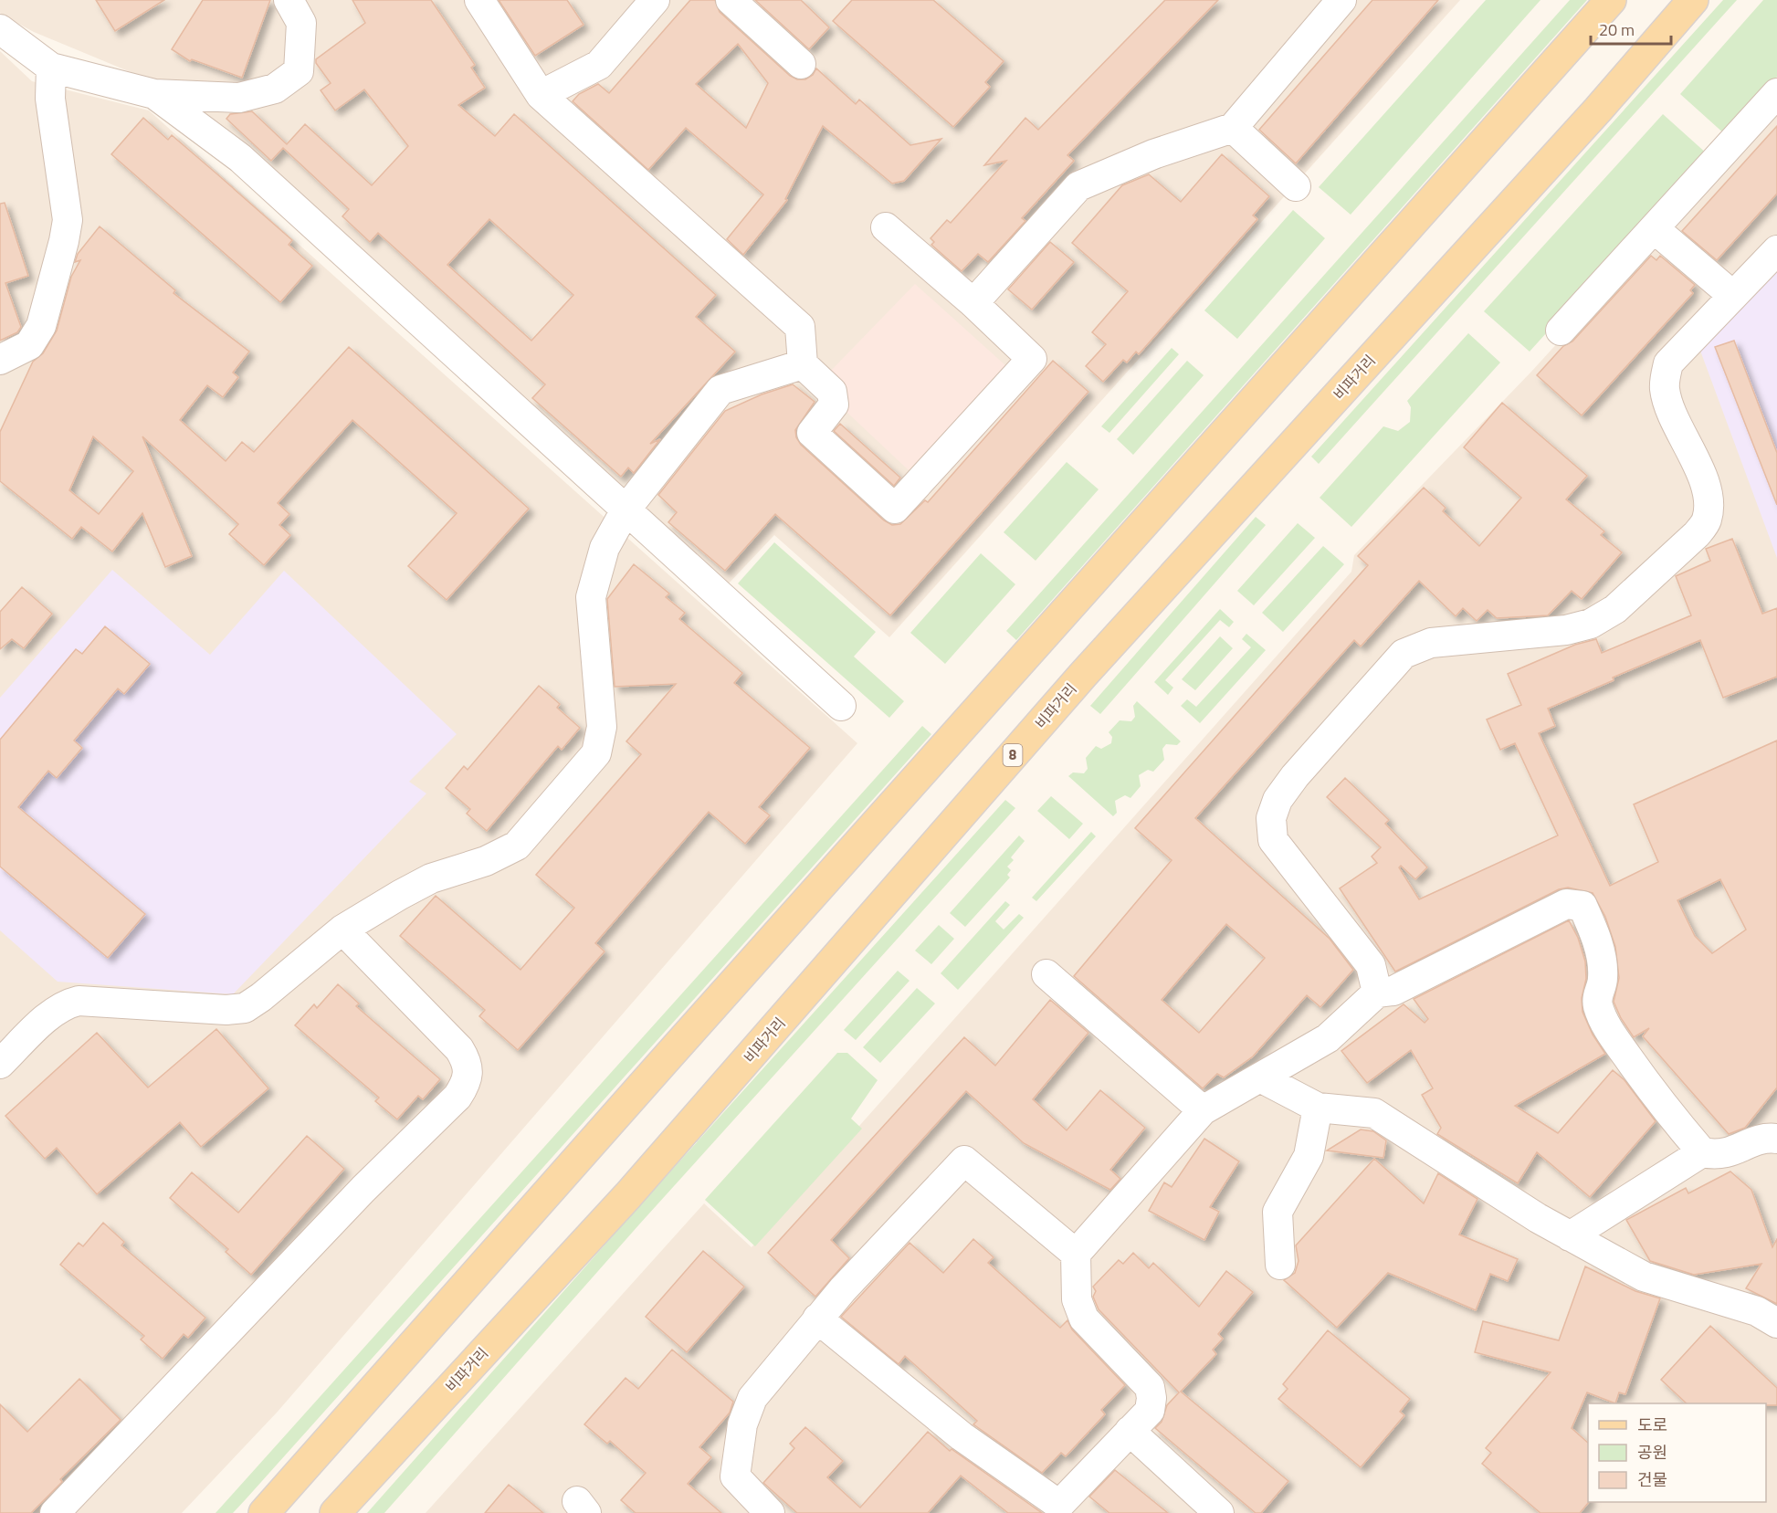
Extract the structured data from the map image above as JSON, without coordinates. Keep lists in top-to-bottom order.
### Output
{
  "streets": {
    "main road": ["비파거리", "8"]
  },
  "legend": ["도로", "공원", "건물"],
  "scale_bar": "20 m"
}
